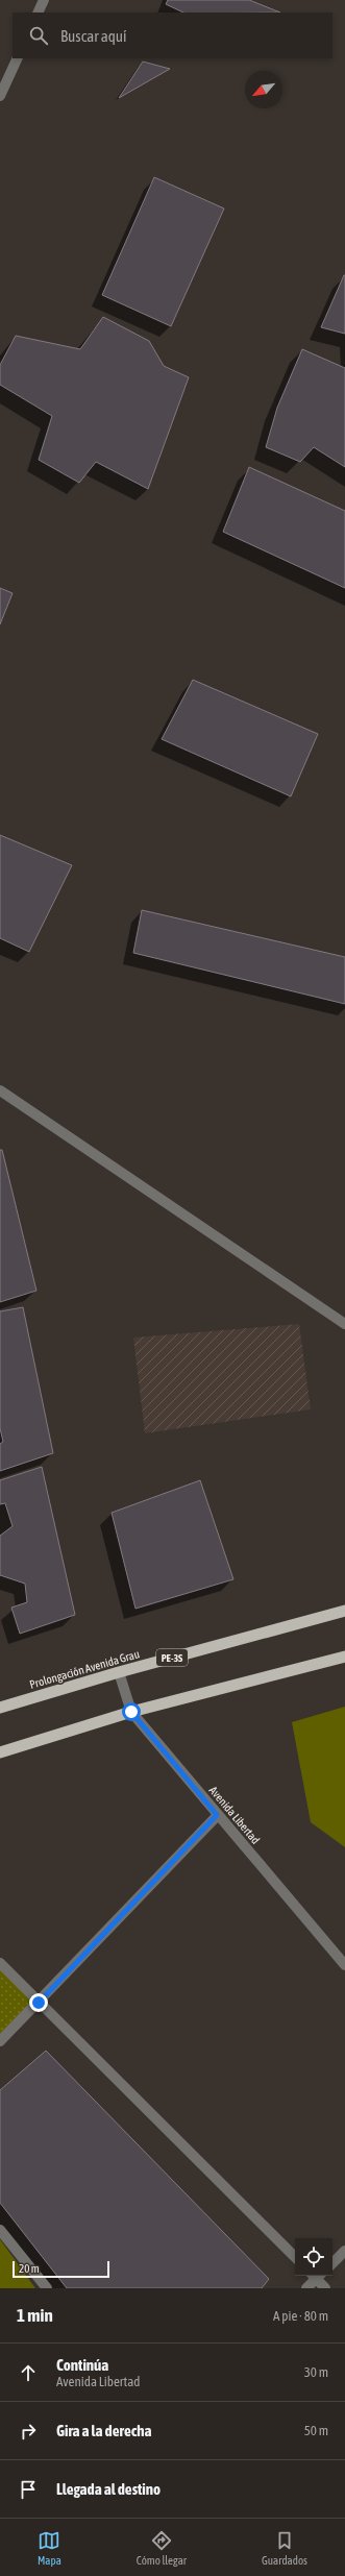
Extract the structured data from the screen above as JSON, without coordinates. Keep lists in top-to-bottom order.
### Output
{
  "streets": {
    "highway": ["PE-3S", "Prolongación Avenida Grau"],
    "street": ["Avenida Libertad"]
  },
  "crossings": [
    ["Prolongación Avenida Grau", "Avenida Libertad"]
  ],
  "scale_bar": "20 m",
  "north": "bottom left",
  "page": {
    "search": "Buscar aquí",
    "scale": "20 m",
    "heading": ["1 min", "A pie · 80 m"],
    "list": [
      ["Continúa", "Avenida Libertad", "30 m"],
      ["Gira a la derecha", "50 m"],
      "Llegada al destino"
    ],
    "nav": ["Mapa", "Cómo llegar", "Guardados"]
  }
}
